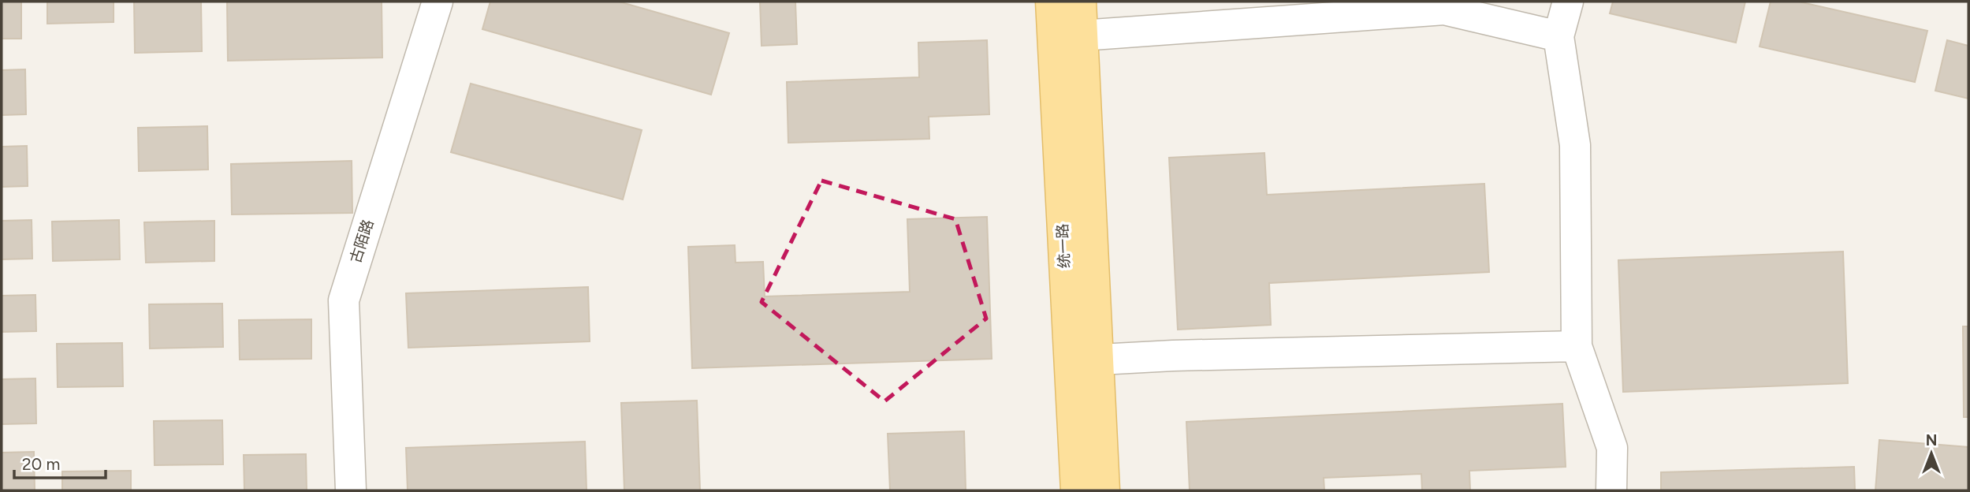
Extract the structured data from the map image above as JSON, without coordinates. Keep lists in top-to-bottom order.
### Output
{
  "streets": {
    "main road": ["统一路"],
    "street": ["古陌路"]
  },
  "scale_bar": "20 m",
  "north": "top"
}
